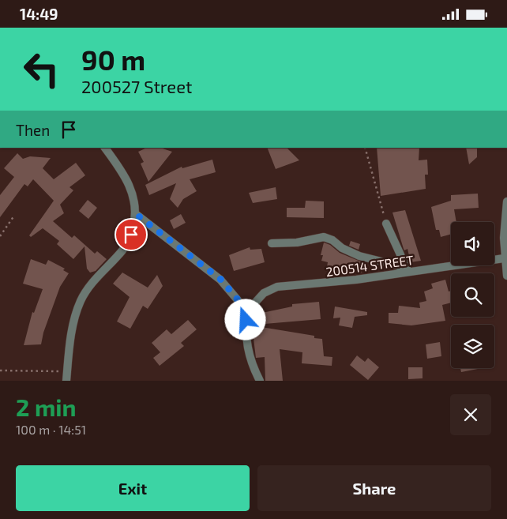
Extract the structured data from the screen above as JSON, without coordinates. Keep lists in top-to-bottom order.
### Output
{
  "streets": {
    "street": ["200514 STREET"]
  },
  "page": {
    "status": "14:49",
    "turn": ["90 m", "200527 Street"],
    "then": "Then",
    "heading": ["2 min", "100 m · 14:51"],
    "buttons": ["Exit", "Share"]
  }
}
